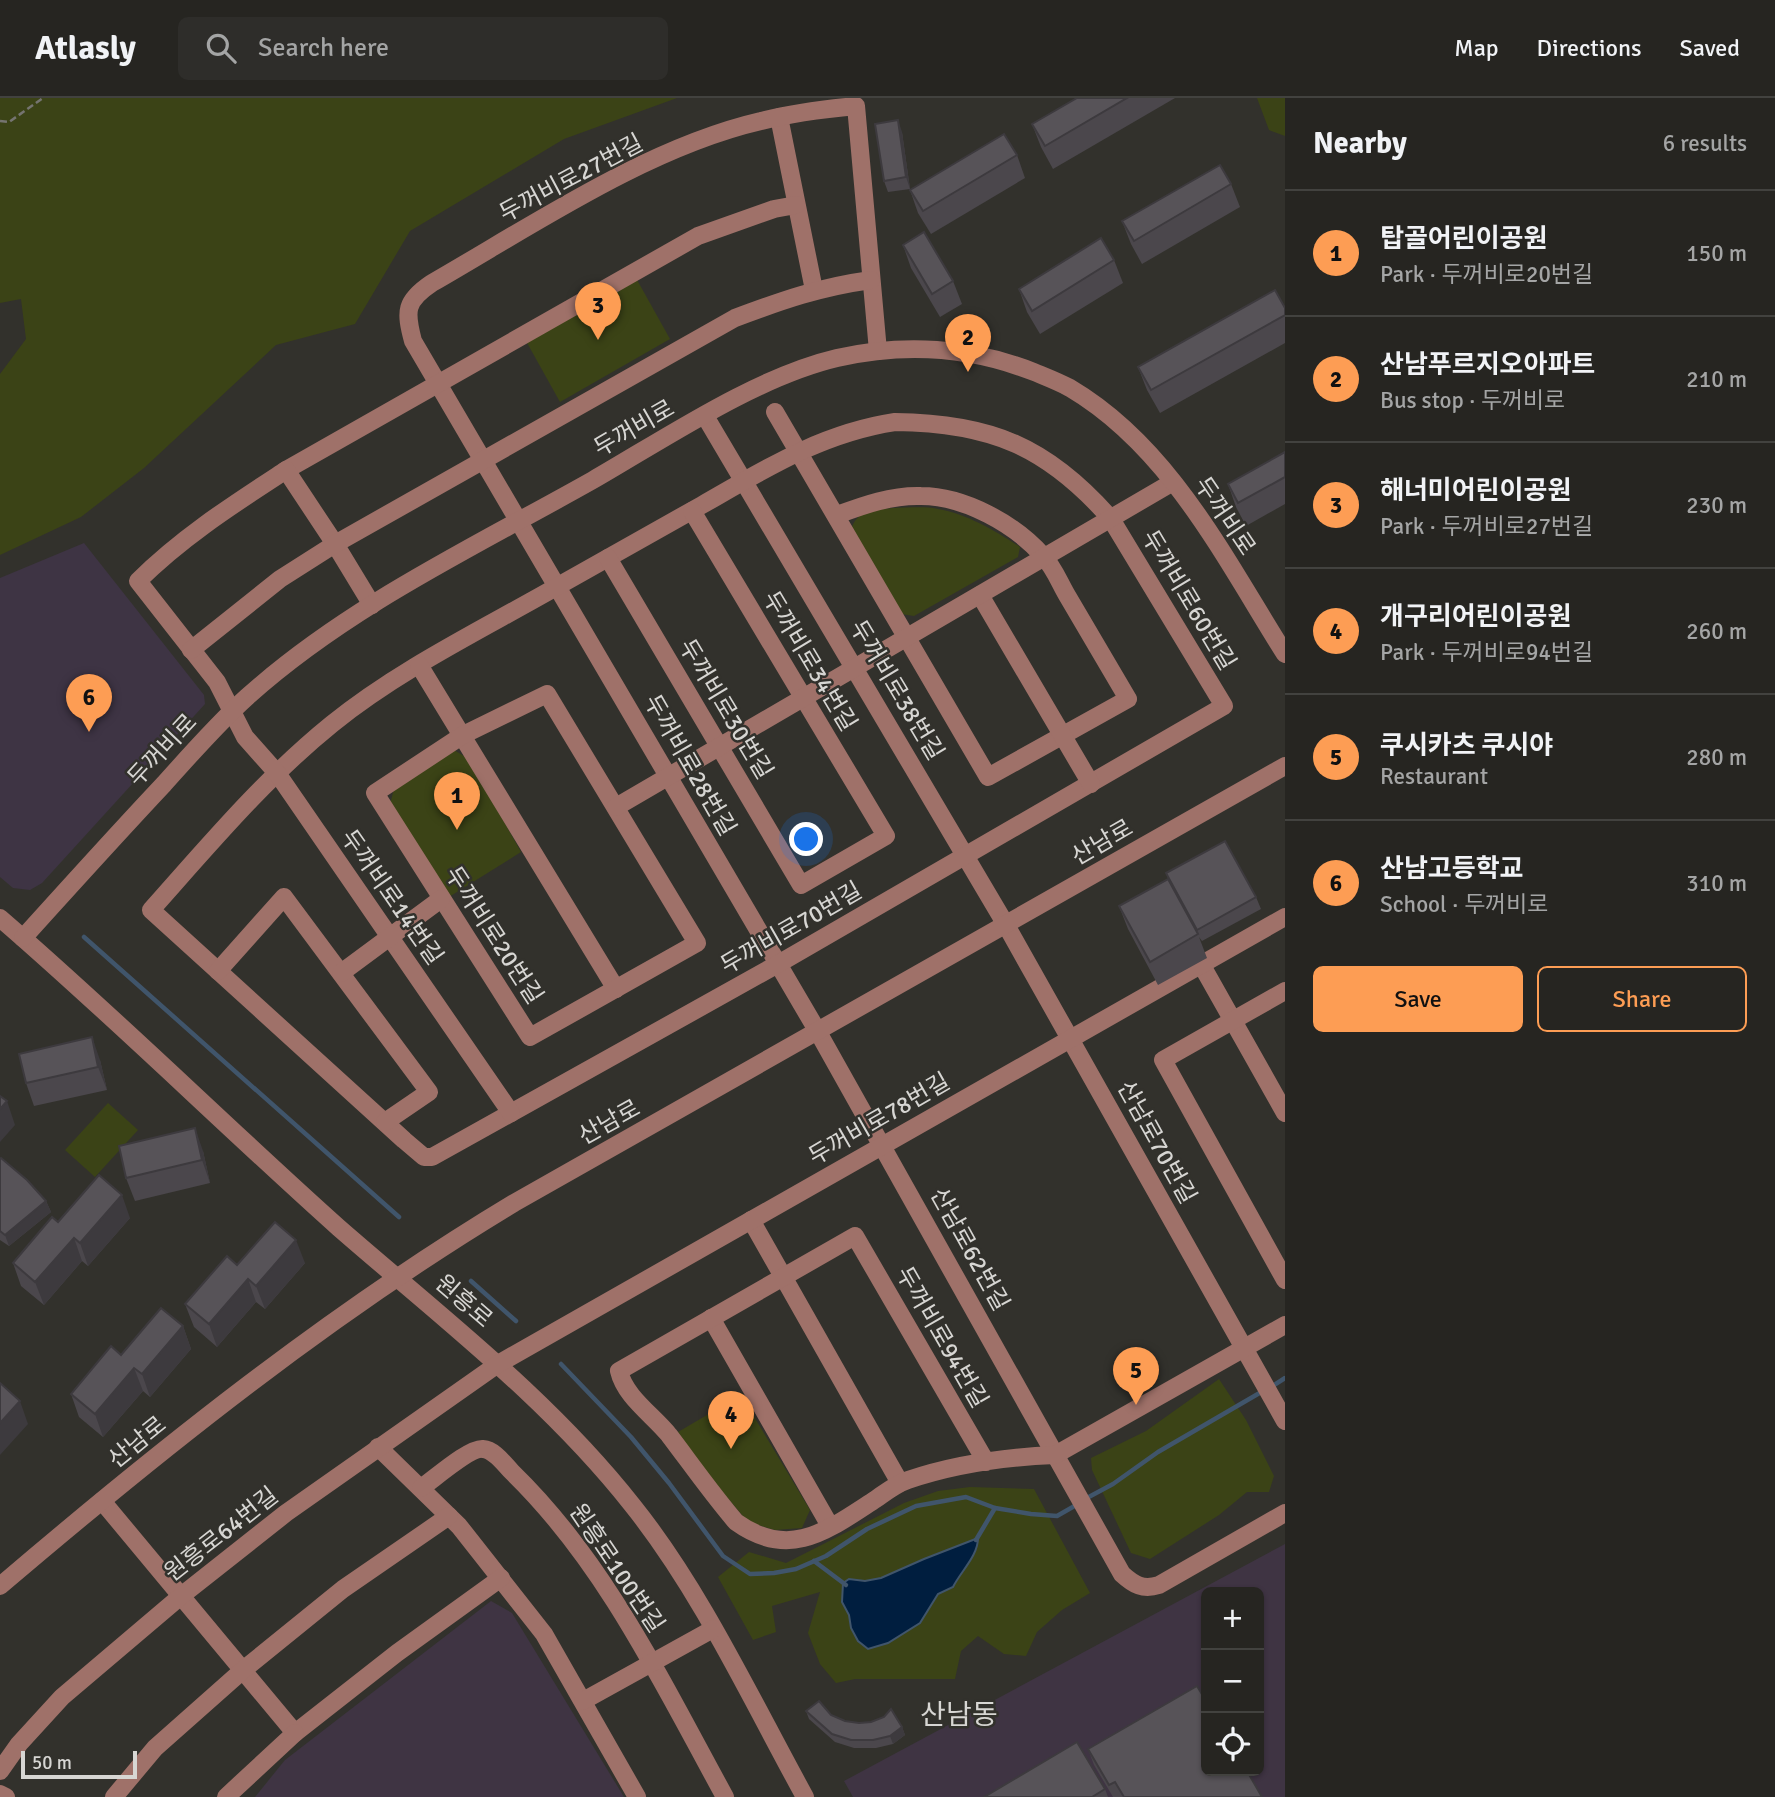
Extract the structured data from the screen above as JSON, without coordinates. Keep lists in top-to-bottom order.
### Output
{
  "streets": {
    "street": [
      "두꺼비로27번길",
      "두꺼비로",
      "두꺼비로60번길",
      "두꺼비로34번길",
      "두꺼비로38번길",
      "두꺼비로30번길",
      "두꺼비로28번길",
      "산남로",
      "두꺼비로14번길",
      "두꺼비로70번길",
      "두꺼비로20번길",
      "두꺼비로78번길",
      "산남로70번길",
      "산남로62번길",
      "원흥로",
      "두꺼비로94번길",
      "원흥로64번길",
      "원흥로100번길"
    ]
  },
  "crossings": [
    ["두꺼비로27번길", "두꺼비로"],
    ["두꺼비로27번길", "두꺼비로28번길"],
    ["두꺼비로", "두꺼비로60번길"],
    ["두꺼비로", "두꺼비로38번길"],
    ["두꺼비로", "두꺼비로28번길"],
    ["두꺼비로", "두꺼비로14번길"],
    ["두꺼비로", "원흥로"],
    ["두꺼비로60번길", "두꺼비로34번길"],
    ["두꺼비로60번길", "두꺼비로38번길"],
    ["두꺼비로60번길", "두꺼비로30번길"],
    ["두꺼비로60번길", "두꺼비로28번길"],
    ["두꺼비로60번길", "두꺼비로70번길"],
    ["두꺼비로60번길", "두꺼비로20번길"],
    ["두꺼비로34번길", "두꺼비로30번길"],
    ["두꺼비로38번길", "산남로"],
    ["두꺼비로38번길", "두꺼비로70번길"],
    ["두꺼비로38번길", "산남로70번길"],
    ["두꺼비로28번길", "산남로"],
    ["두꺼비로28번길", "두꺼비로70번길"],
    ["두꺼비로28번길", "산남로62번길"],
    ["산남로", "산남로70번길"],
    ["산남로", "산남로62번길"],
    ["산남로", "원흥로"],
    ["두꺼비로14번길", "두꺼비로70번길"],
    ["두꺼비로78번길", "산남로70번길"],
    ["두꺼비로78번길", "산남로62번길"],
    ["두꺼비로78번길", "원흥로"],
    ["두꺼비로78번길", "원흥로64번길"],
    ["원흥로", "원흥로64번길"]
  ],
  "districts": ["산남동"],
  "scale_bar": "50 m",
  "page": {
    "header": "Atlasly",
    "search": "Search here",
    "nav": ["Map", "Directions", "Saved"],
    "heading": ["Nearby", "6 results"],
    "list": [
      {
        "mark": "1",
        "name": "탑골어린이공원",
        "note": "Park · 두꺼비로20번길",
        "value": "150 m"
      },
      {
        "mark": "2",
        "name": "산남푸르지오아파트",
        "note": "Bus stop · 두꺼비로",
        "value": "210 m"
      },
      {
        "mark": "3",
        "name": "해너미어린이공원",
        "note": "Park · 두꺼비로27번길",
        "value": "230 m"
      },
      {
        "mark": "4",
        "name": "개구리어린이공원",
        "note": "Park · 두꺼비로94번길",
        "value": "260 m"
      },
      {
        "mark": "5",
        "name": "쿠시카츠 쿠시야",
        "note": "Restaurant",
        "value": "280 m"
      },
      {
        "mark": "6",
        "name": "산남고등학교",
        "note": "School · 두꺼비로",
        "value": "310 m"
      }
    ],
    "pins": [
      "3",
      "2",
      "6",
      "1",
      "5",
      "4"
    ],
    "buttons": ["Save", "Share"],
    "map_buttons": ["+", "−"],
    "scale": "50 m"
  }
}
